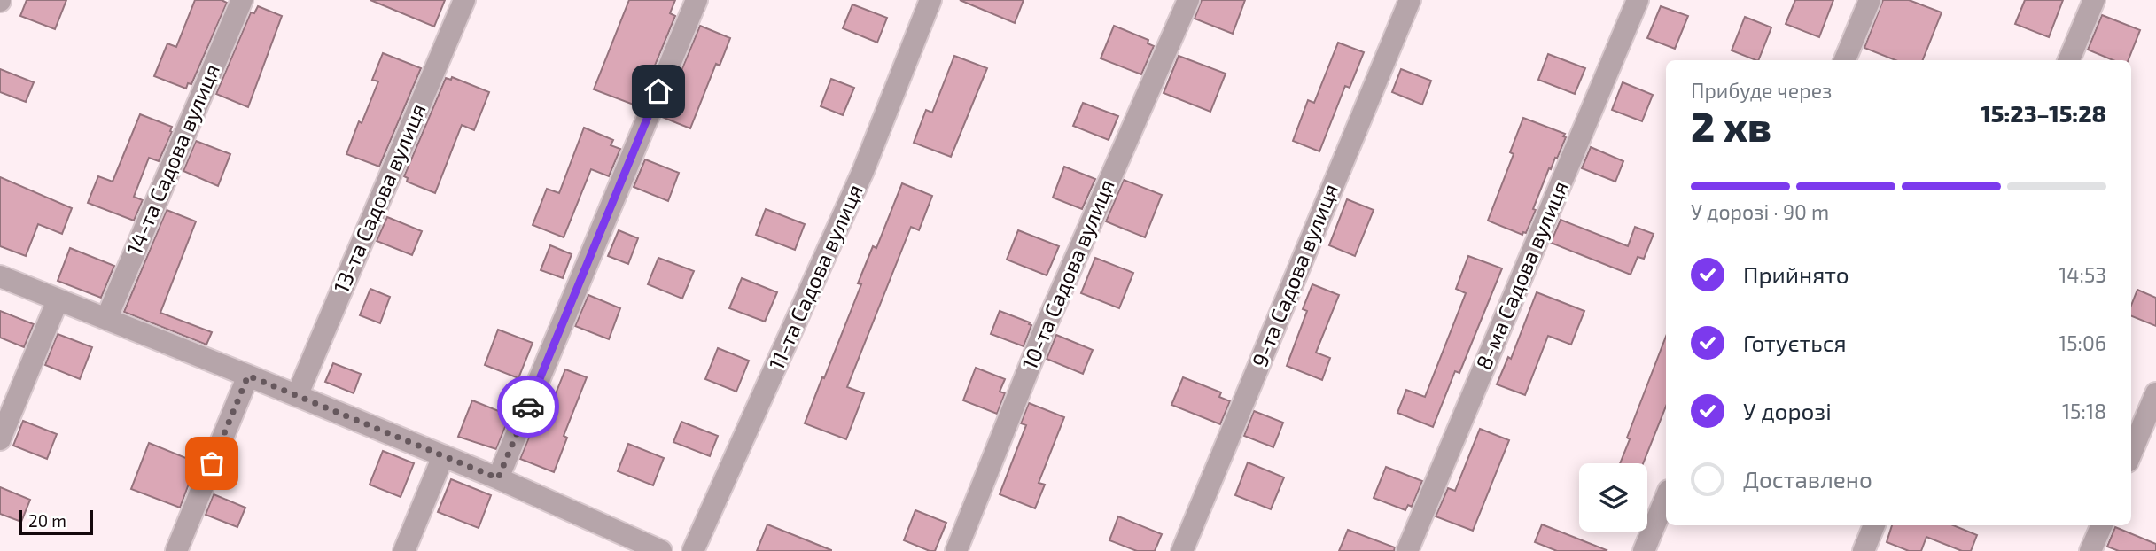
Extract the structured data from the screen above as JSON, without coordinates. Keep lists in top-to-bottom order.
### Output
{
  "streets": {
    "street": [
      "14-та Садова вулиця",
      "13-та Садова вулиця",
      "10-та Садова вулиця",
      "9-та Садова вулиця",
      "8-ма Садова вулиця",
      "11-та Садова вулиця"
    ]
  },
  "scale_bar": "20 m",
  "page": {
    "heading": ["2 хв", "Прибуде через", "15:23–15:28"],
    "bar": "У дорозі · 90 m",
    "list": [
      ["Прийнято", "14:53"],
      ["Готується", "15:06"],
      ["У дорозі", "15:18"],
      "Доставлено"
    ],
    "scale": "20 m"
  }
}
